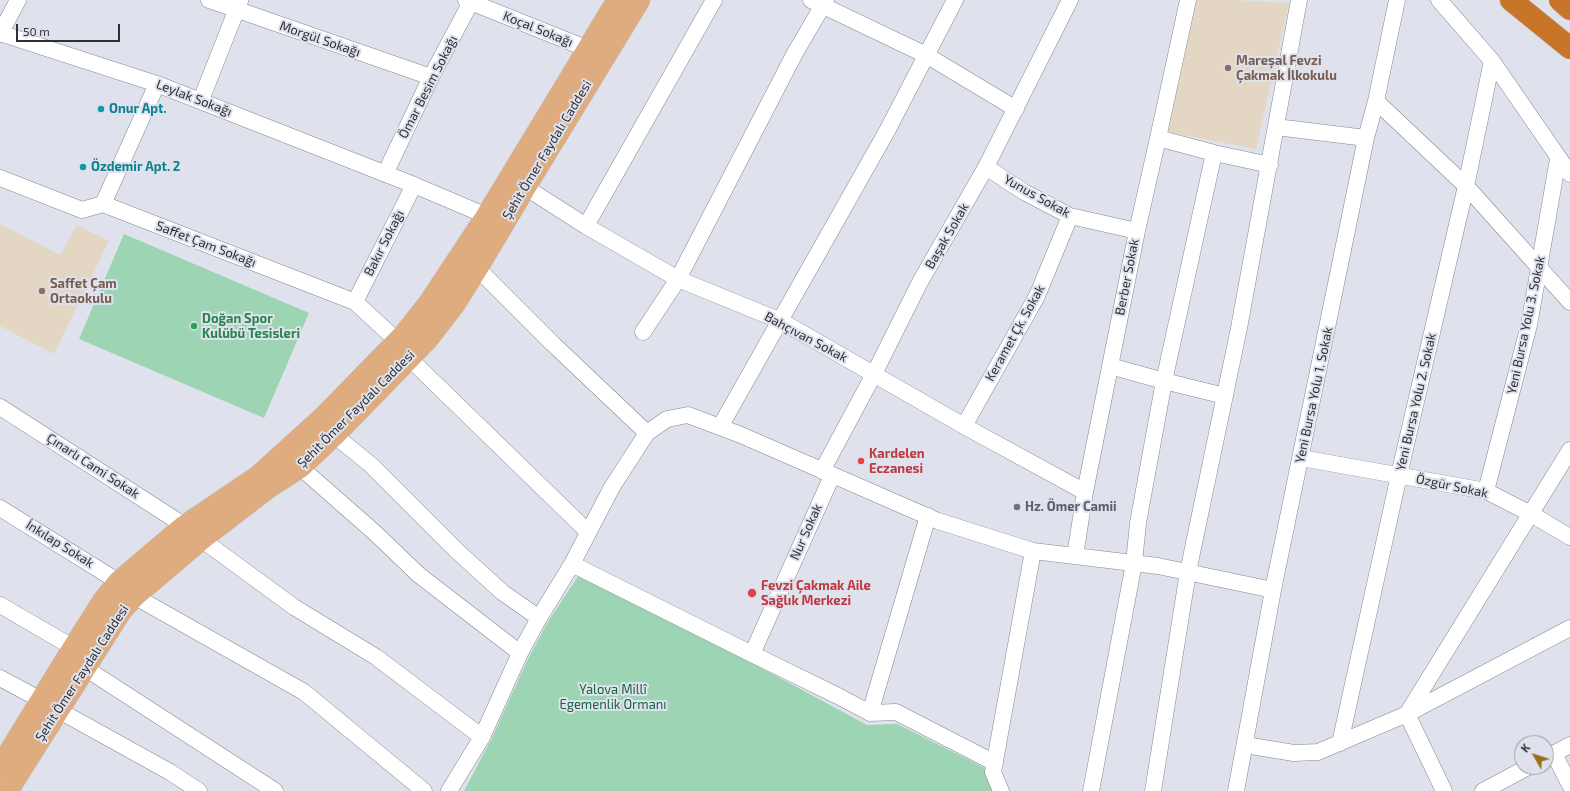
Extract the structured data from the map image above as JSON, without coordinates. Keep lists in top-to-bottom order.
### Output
{
  "streets": {
    "main road": ["Şehit Ömer Faydalı Caddesi"],
    "street": [
      "Koçal Sokağı",
      "Morgül Sokağı",
      "Ömar Besim Sokağı",
      "Leylak Sokağı",
      "Yunus Sokak",
      "Başak Sokak",
      "Bakır Sokağı",
      "Saffet Çam Sokağı",
      "Berber Sokak",
      "Yeni Bursa Yolu 3. Sokak",
      "Keramet Çk. Sokak",
      "Bahçıvan Sokak",
      "Yeni Bursa Yolu 1. Sokak",
      "Yeni Bursa Yolu 2. Sokak",
      "Çınarlı Cami Sokak",
      "Özgür Sokak",
      "Nur Sokak",
      "İnkılap Sokak"
    ]
  },
  "crossings": [
    ["Koçal Sokağı", "Ömar Besim Sokağı"],
    ["Koçal Sokağı", "Şehit Ömer Faydalı Caddesi"],
    ["Morgül Sokağı", "Ömar Besim Sokağı"],
    ["Ömar Besim Sokağı", "Leylak Sokağı"],
    ["Leylak Sokağı", "Şehit Ömer Faydalı Caddesi"],
    ["Leylak Sokağı", "Bakır Sokağı"],
    ["Şehit Ömer Faydalı Caddesi", "Saffet Çam Sokağı"],
    ["Şehit Ömer Faydalı Caddesi", "Bahçıvan Sokak"],
    ["Şehit Ömer Faydalı Caddesi", "Çınarlı Cami Sokak"],
    ["Şehit Ömer Faydalı Caddesi", "İnkılap Sokak"],
    ["Yunus Sokak", "Başak Sokak"],
    ["Yunus Sokak", "Berber Sokak"],
    ["Yunus Sokak", "Keramet Çk. Sokak"],
    ["Başak Sokak", "Bahçıvan Sokak"],
    ["Başak Sokak", "Nur Sokak"],
    ["Bakır Sokağı", "Saffet Çam Sokağı"],
    ["Berber Sokak", "Bahçıvan Sokak"],
    ["Yeni Bursa Yolu 3. Sokak", "Özgür Sokak"],
    ["Keramet Çk. Sokak", "Bahçıvan Sokak"],
    ["Yeni Bursa Yolu 1. Sokak", "Özgür Sokak"],
    ["Yeni Bursa Yolu 2. Sokak", "Özgür Sokak"]
  ],
  "parks": ["Yalova Millî Egemenlik Ormanı"],
  "places": [
    "Mareşal Fevzi Çakmak İlkokulu",
    "Onur Apt.",
    "Özdemir Apt. 2",
    "Saffet Çam Ortaokulu",
    "Doğan Spor Kulübü Tesisleri",
    "Kardelen Eczanesi",
    "Hz. Ömer Camii",
    "Fevzi Çakmak Aile Sağlık Merkezi"
  ],
  "scale_bar": "50 m",
  "north": "top left"
}
